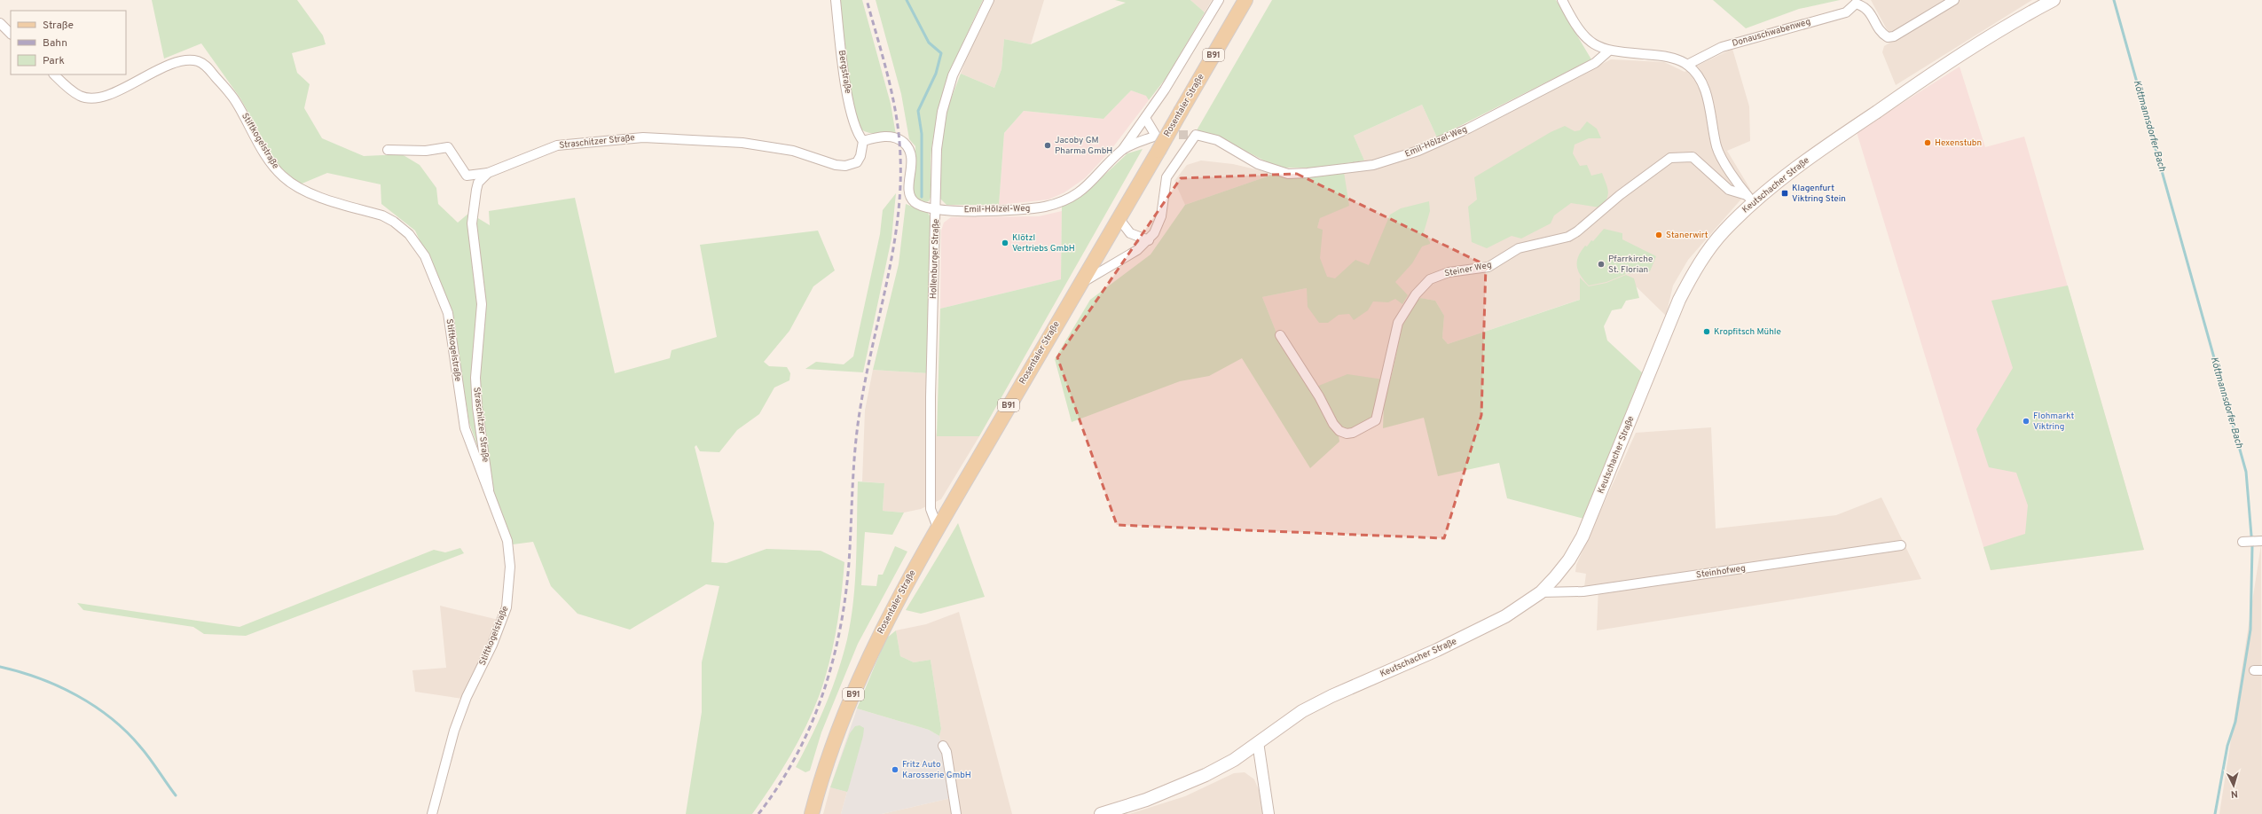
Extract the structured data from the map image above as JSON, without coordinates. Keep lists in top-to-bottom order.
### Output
{
  "streets": {
    "main road": ["B91", "Rosentaler Straße", "Keutschacher Straße"],
    "street": [
      "Donauschwabenweg",
      "Bergstraße",
      "Stiftkogelstraße",
      "Straschitzer Straße",
      "Emil-Hölzel-Weg",
      "Hollenburger Straße",
      "Steiner Weg",
      "Steinhofweg"
    ]
  },
  "crossings": [
    ["Bergstraße", "Straschitzer Straße"],
    ["Rosentaler Straße", "Emil-Hölzel-Weg"],
    ["Rosentaler Straße", "Hollenburger Straße"],
    ["Stiftkogelstraße", "Straschitzer Straße"],
    ["Emil-Hölzel-Weg", "Hollenburger Straße"],
    ["Keutschacher Straße", "Steiner Weg"],
    ["Keutschacher Straße", "Steinhofweg"]
  ],
  "water": ["Köttmannsdorfer Bach"],
  "places": {
    "other": [
      "Hexenstubn",
      "Jacoby GM Pharma GmbH",
      "Stanerwirt",
      "Klötzl Vertriebs GmbH",
      "Pfarrkirche St. Florian",
      "Kropfitsch Mühle",
      "Flohmarkt Viktring",
      "Fritz Auto Karosserie GmbH"
    ],
    "transit": ["Klagenfurt Viktring Stein"]
  },
  "legend": ["Straße", "Bahn", "Park"],
  "north": "bottom"
}
